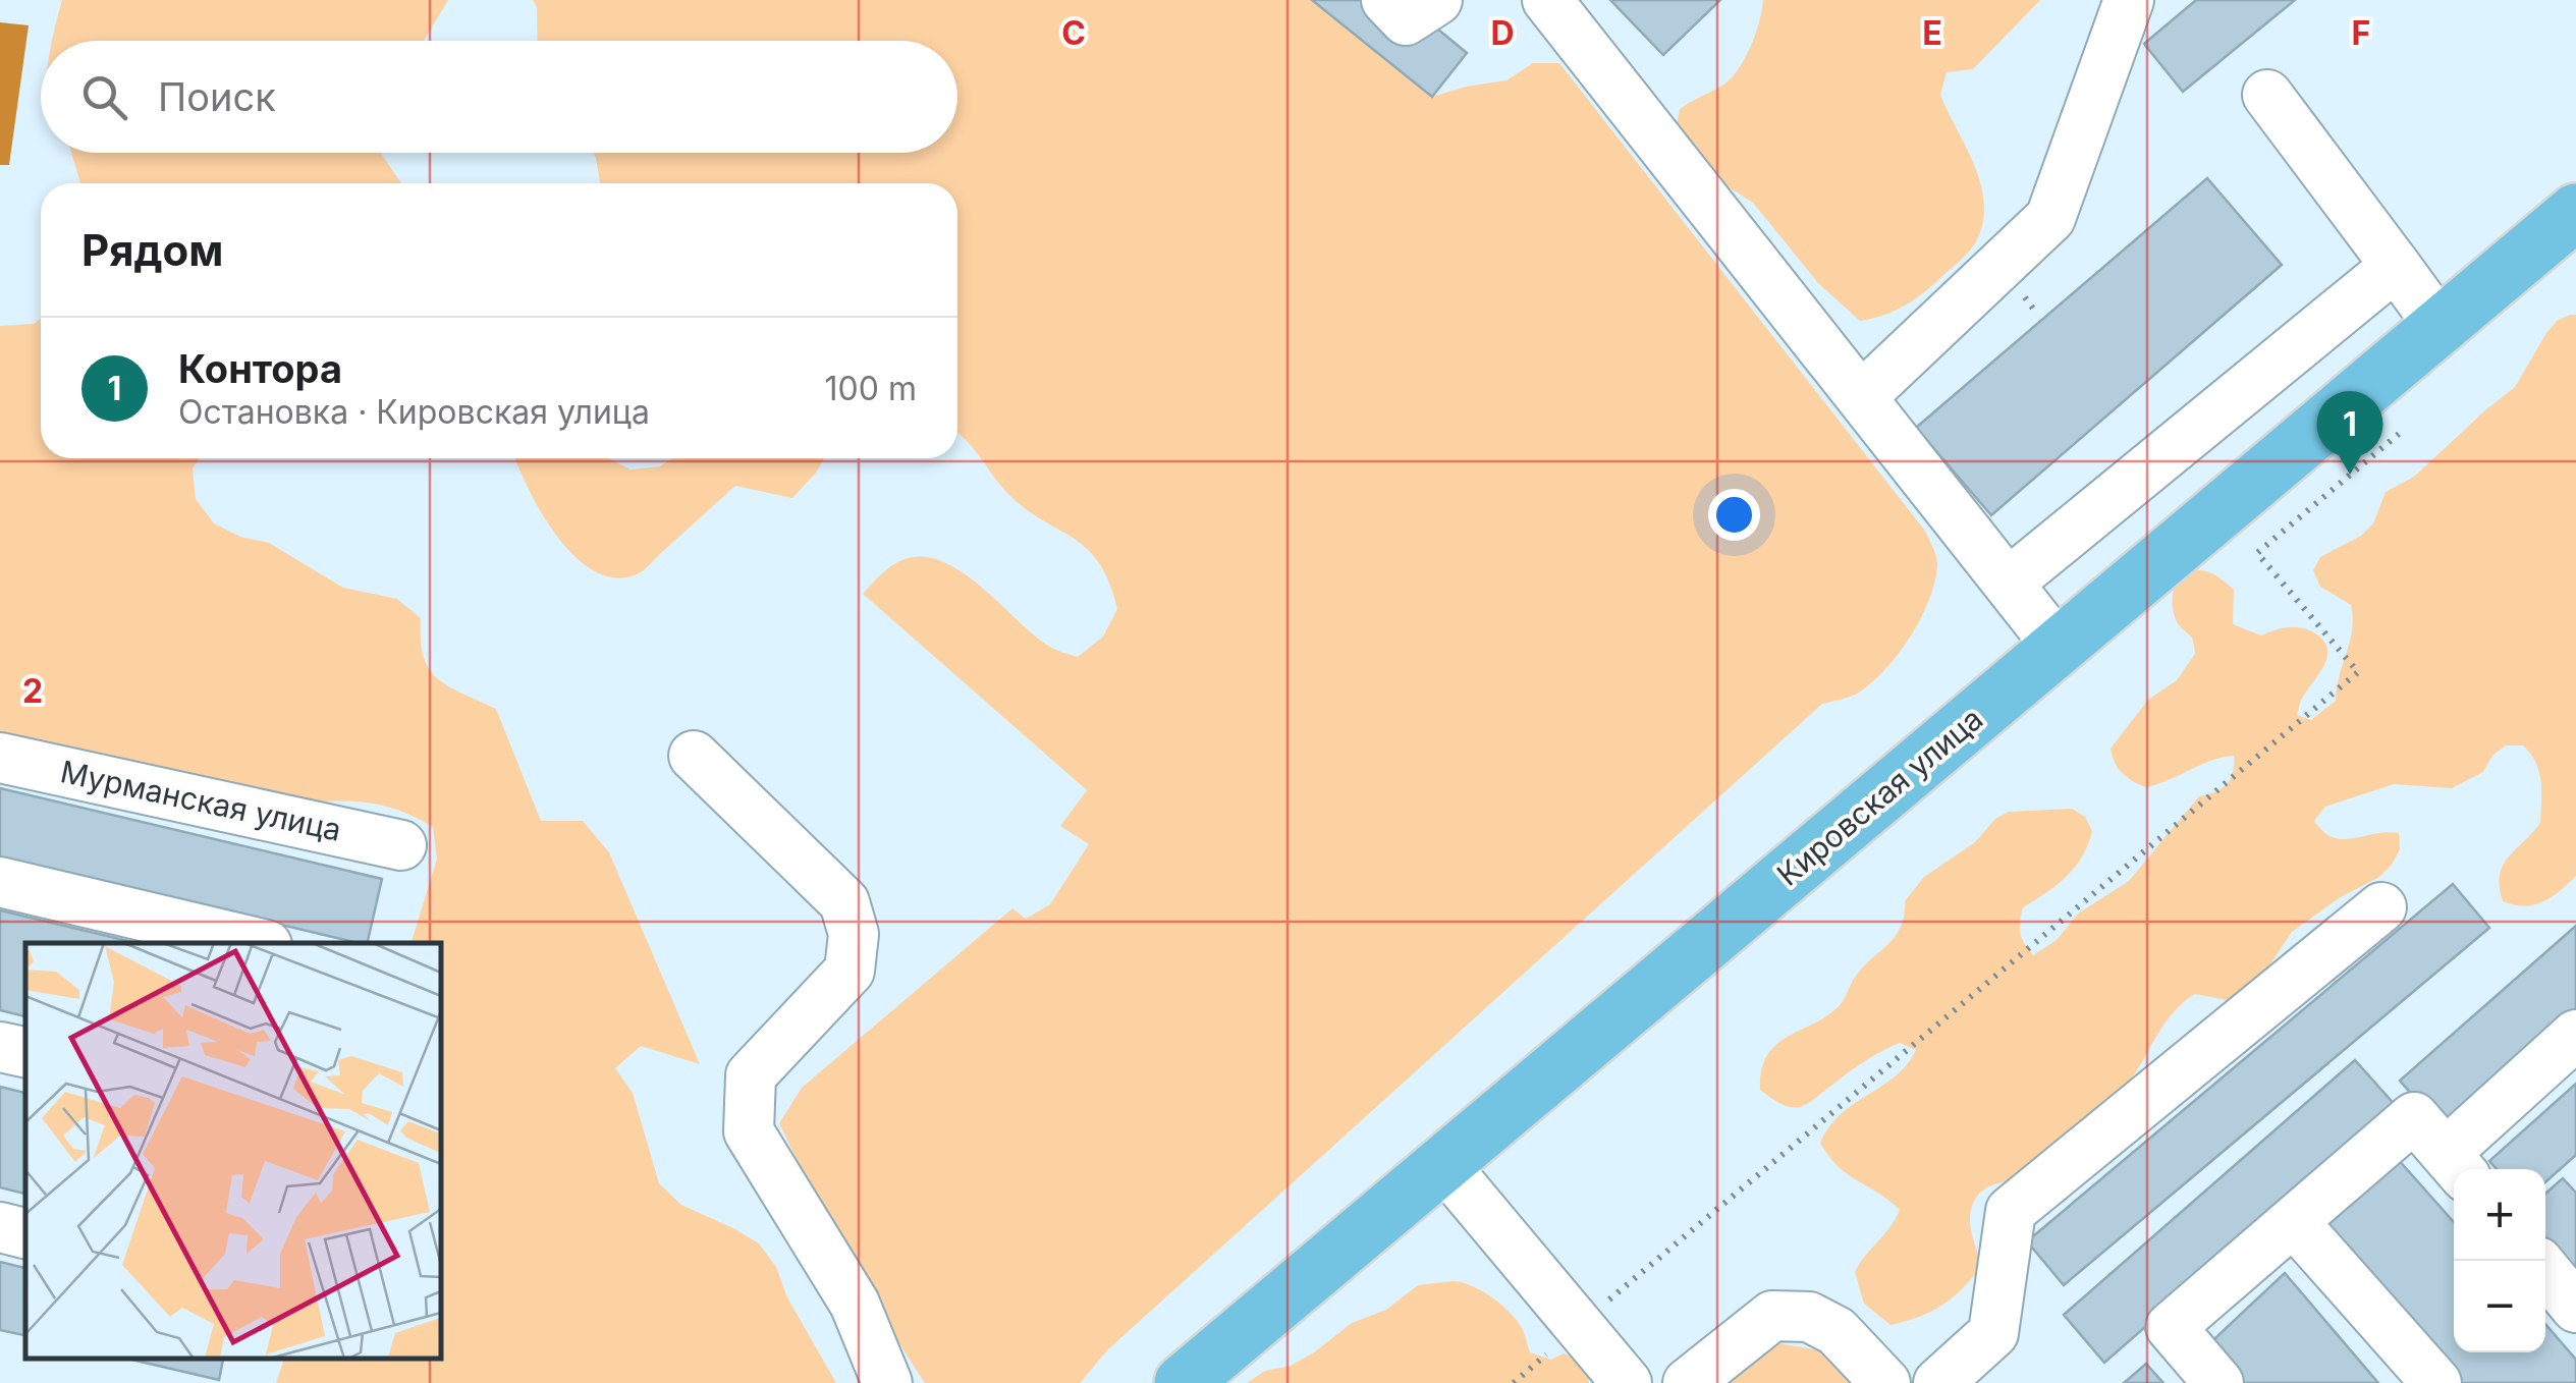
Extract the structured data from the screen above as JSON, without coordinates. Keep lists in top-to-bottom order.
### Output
{
  "streets": {
    "main road": ["Кировская улица"],
    "lane": ["Мурманская улица"]
  },
  "page": {
    "search": "Поиск",
    "heading": "Рядом",
    "list": [
      {
        "mark": "1",
        "name": "Контора",
        "note": "Остановка · Кировская улица",
        "value": "100 m"
      }
    ],
    "pins": "1",
    "map_buttons": ["+", "−"]
  },
  "grid": {
    "columns": [
      "C",
      "D",
      "E",
      "F"
    ],
    "rows": ["2"]
  }
}
